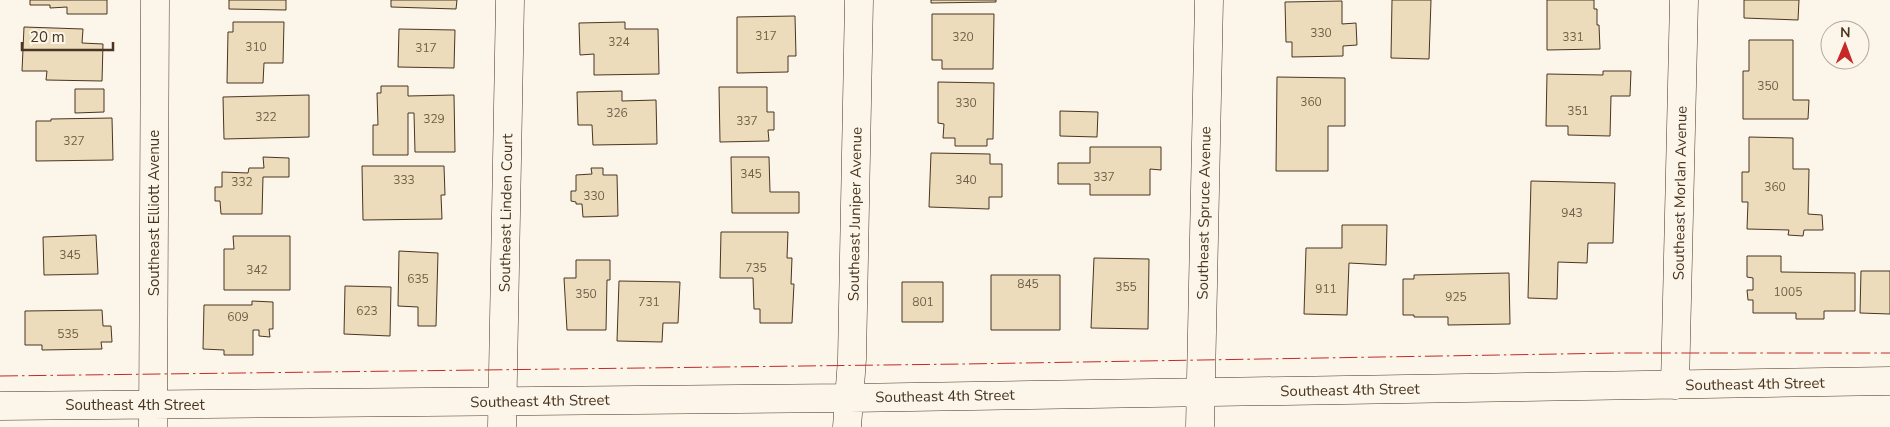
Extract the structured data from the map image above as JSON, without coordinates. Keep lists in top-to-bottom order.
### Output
{
  "streets": {
    "street": [
      "Southeast Morlan Avenue",
      "Southeast Elliott Avenue",
      "Southeast Linden Court",
      "Southeast Spruce Avenue",
      "Southeast Juniper Avenue",
      "Southeast 4th Street"
    ]
  },
  "crossings": [
    ["Southeast Morlan Avenue", "Southeast 4th Street"],
    ["Southeast Elliott Avenue", "Southeast 4th Street"],
    ["Southeast Linden Court", "Southeast 4th Street"],
    ["Southeast Spruce Avenue", "Southeast 4th Street"],
    ["Southeast Juniper Avenue", "Southeast 4th Street"]
  ],
  "house_numbers": [
    "330",
    "317",
    "320",
    "331",
    "324",
    "310",
    "317",
    "350",
    "360",
    "330",
    "351",
    "326",
    "322",
    "329",
    "337",
    "327",
    "345",
    "337",
    "333",
    "340",
    "332",
    "360",
    "330",
    "943",
    "345",
    "735",
    "342",
    "635",
    "845",
    "355",
    "911",
    "1005",
    "350",
    "925",
    "731",
    "801",
    "623",
    "609",
    "535"
  ],
  "scale_bar": "20 m",
  "north": "top"
}
